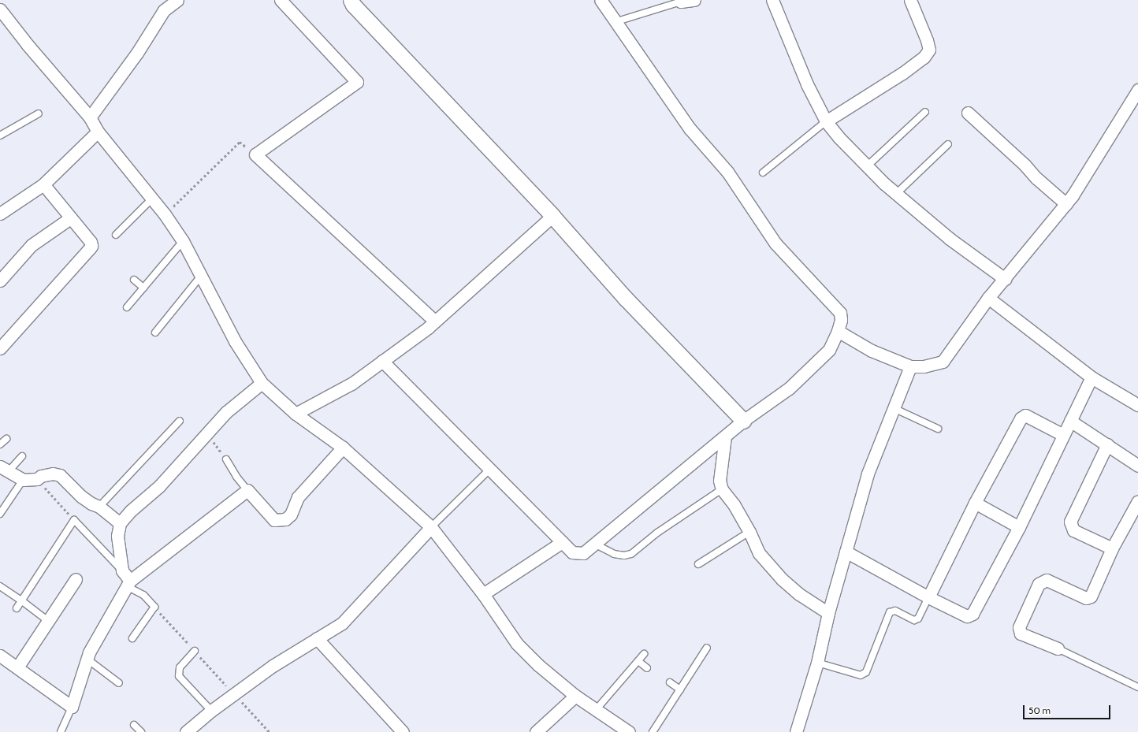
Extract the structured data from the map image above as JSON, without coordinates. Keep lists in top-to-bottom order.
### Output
{
  "scale_bar": "50 m"
}
